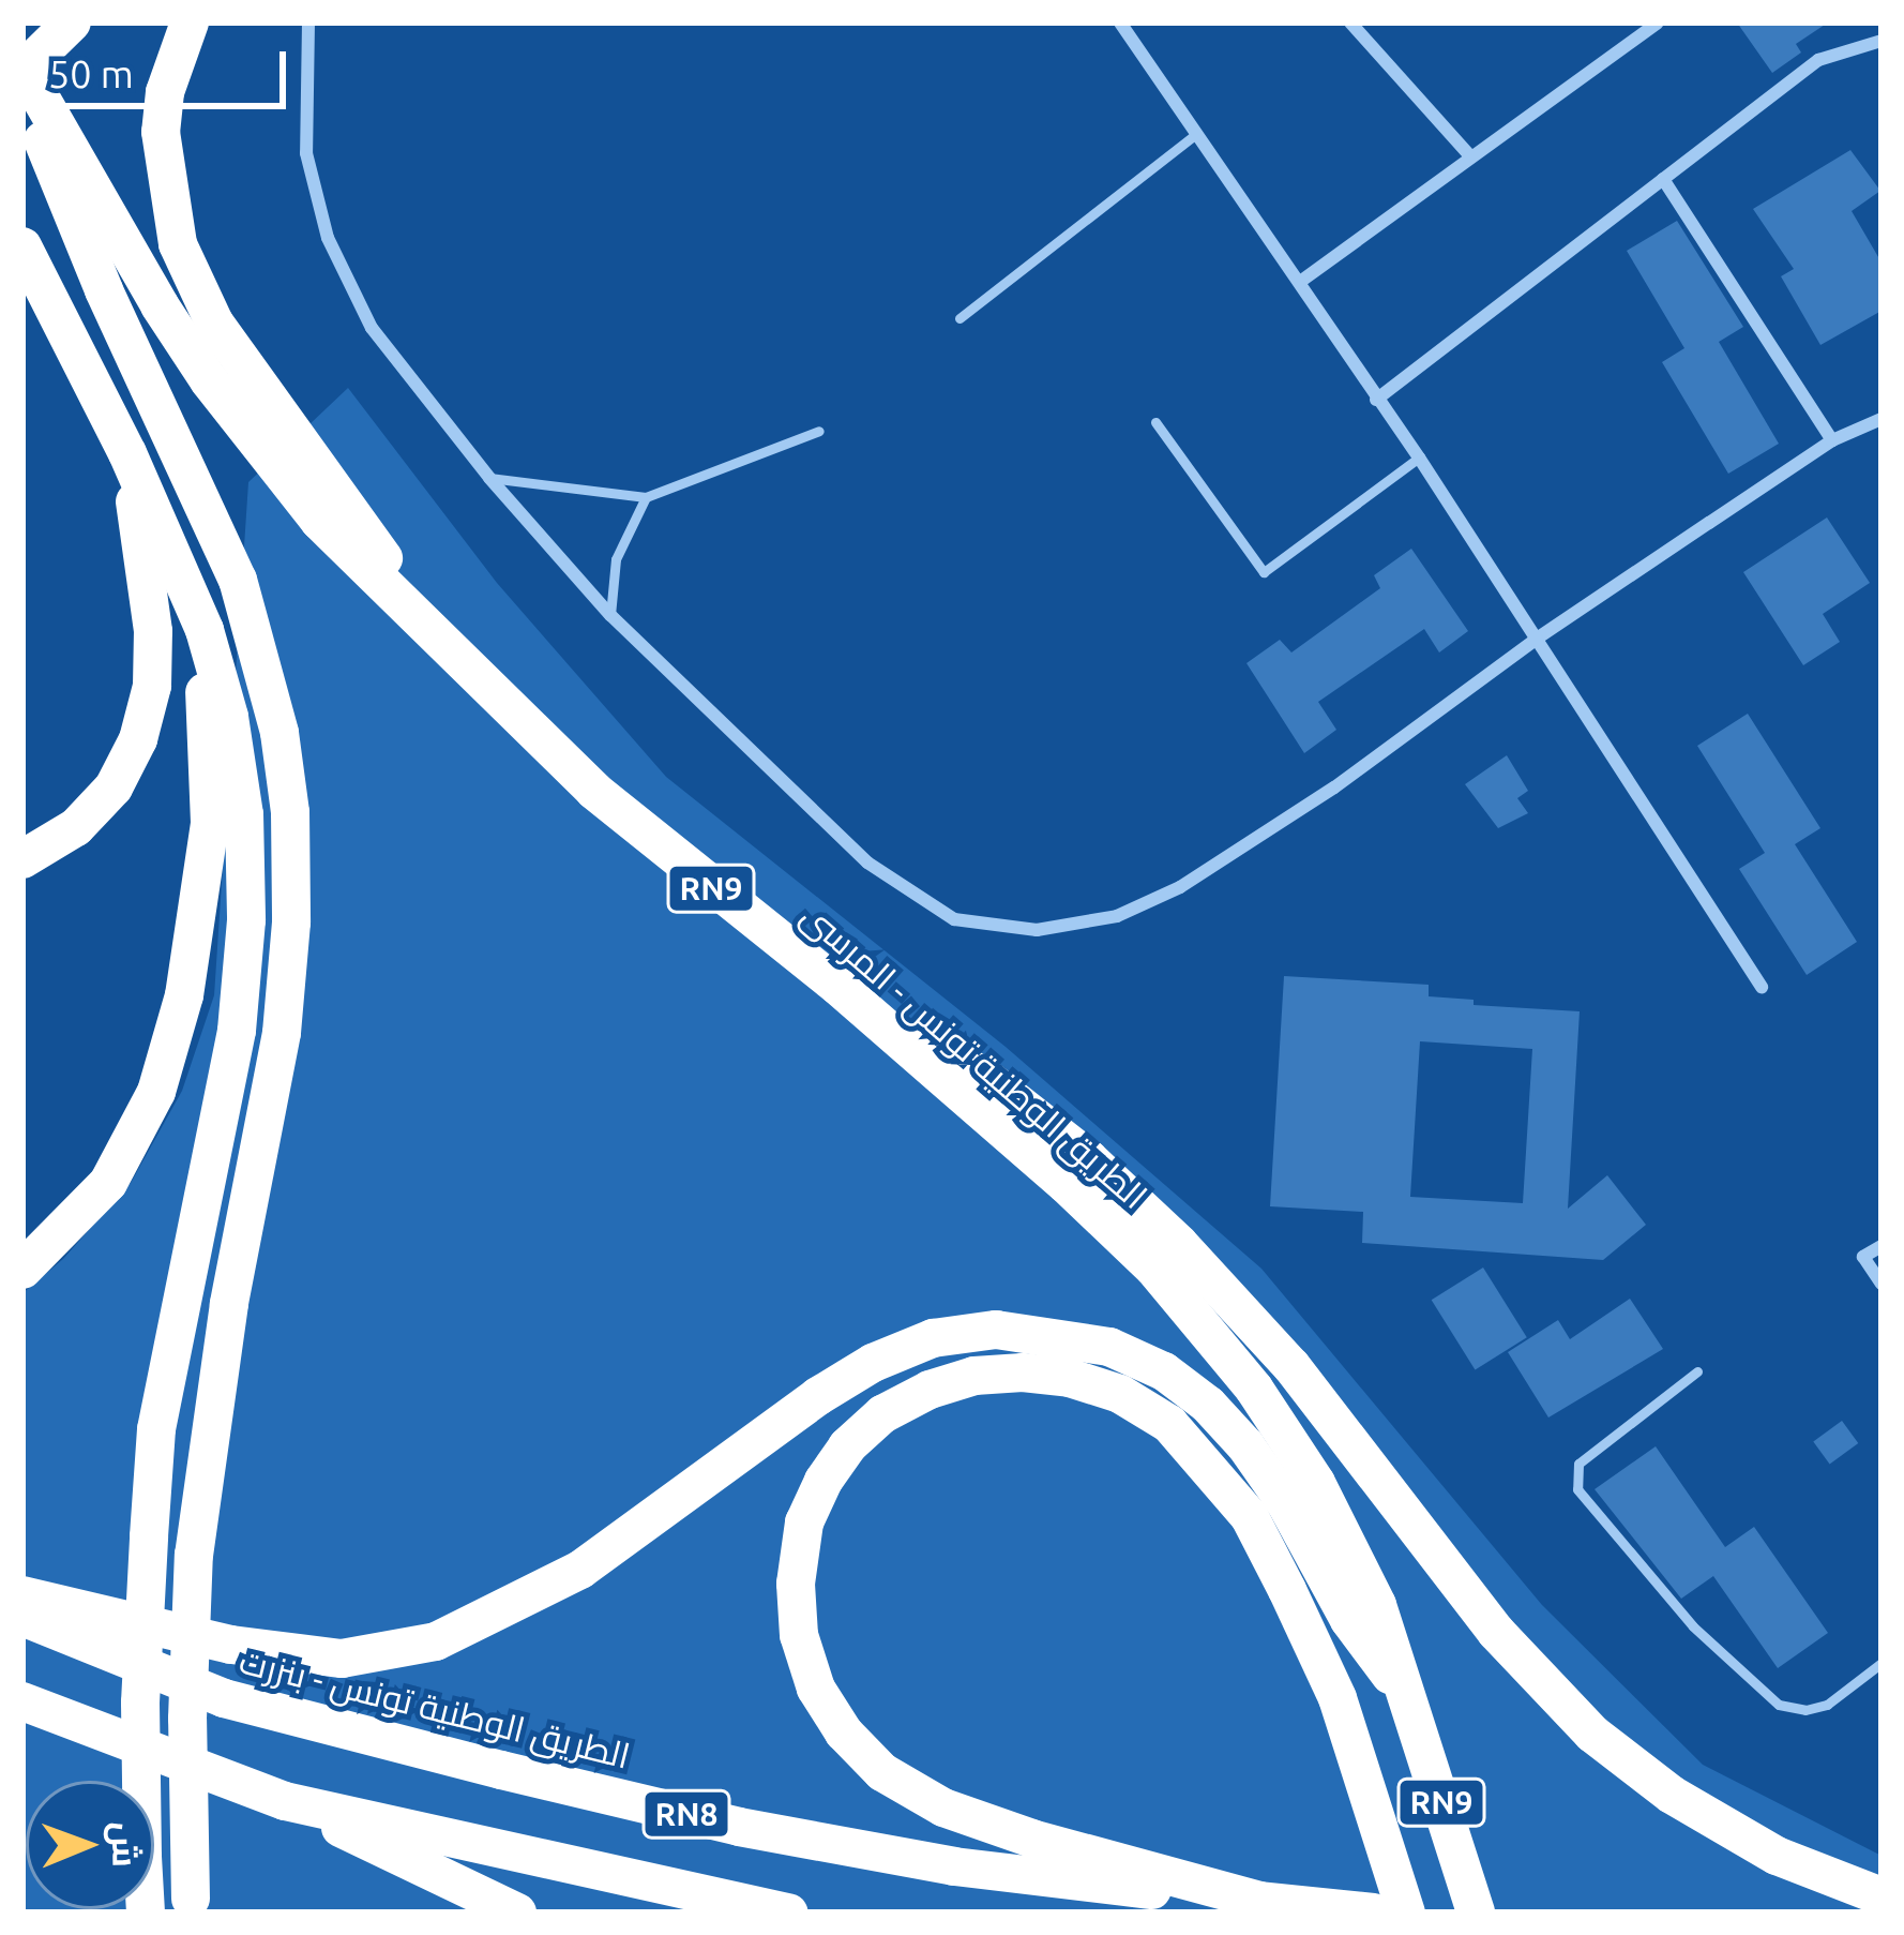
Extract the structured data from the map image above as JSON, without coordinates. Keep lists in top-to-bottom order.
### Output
{
  "streets": {
    "highway": [
      "RN9",
      "الطريق الوطنية تونس - المرسى",
      "الطريق الوطنية تونس - بنزرت",
      "RN8"
    ]
  },
  "crossings": [
    ["RN9", "الطريق الوطنية تونس - المرسى"],
    ["RN9", "الطريق الوطنية تونس - بنزرت"]
  ],
  "scale_bar": "50 m",
  "north": "right"
}
